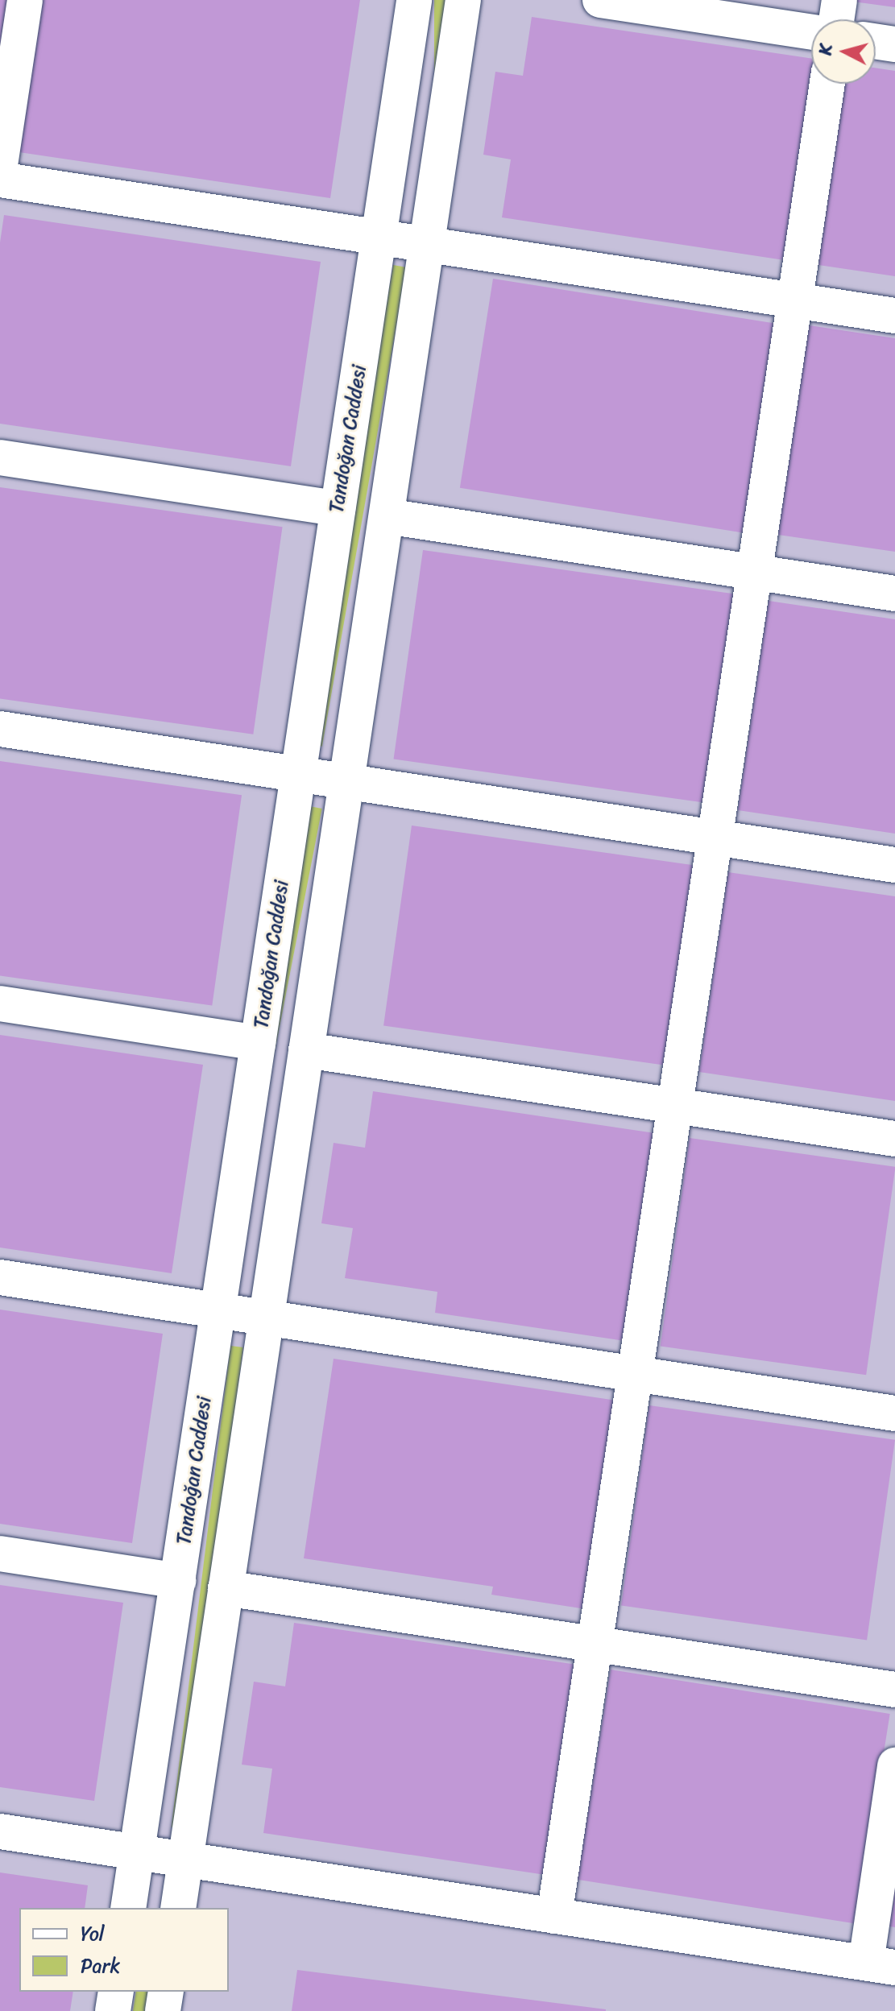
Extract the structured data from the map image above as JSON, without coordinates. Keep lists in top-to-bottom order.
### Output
{
  "streets": {
    "street": ["Tandoğan Caddesi"]
  },
  "legend": ["Yol", "Park"],
  "north": "left"
}
